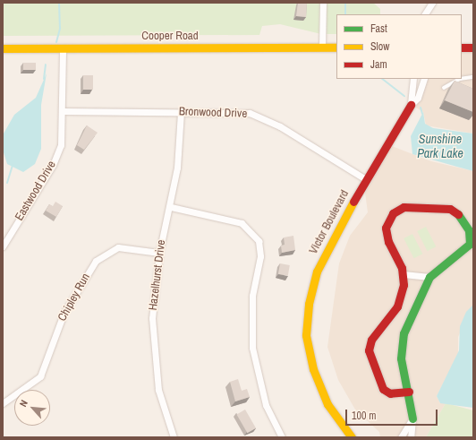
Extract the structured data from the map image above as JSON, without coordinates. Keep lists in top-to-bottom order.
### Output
{
  "streets": {
    "street": [
      "Cooper Road",
      "Bronwood Drive",
      "Eastwood Drive",
      "Victor Boulevard",
      "Hazelhurst Drive",
      "Chipley Run"
    ]
  },
  "crossings": [
    ["Cooper Road", "Eastwood Drive"],
    ["Bronwood Drive", "Eastwood Drive"],
    ["Bronwood Drive", "Victor Boulevard"],
    ["Bronwood Drive", "Hazelhurst Drive"],
    ["Hazelhurst Drive", "Chipley Run"]
  ],
  "water": ["Sunshine Park Lake"],
  "legend": ["Fast", "Slow", "Jam"],
  "scale_bar": "100 m",
  "north": "top left"
}
